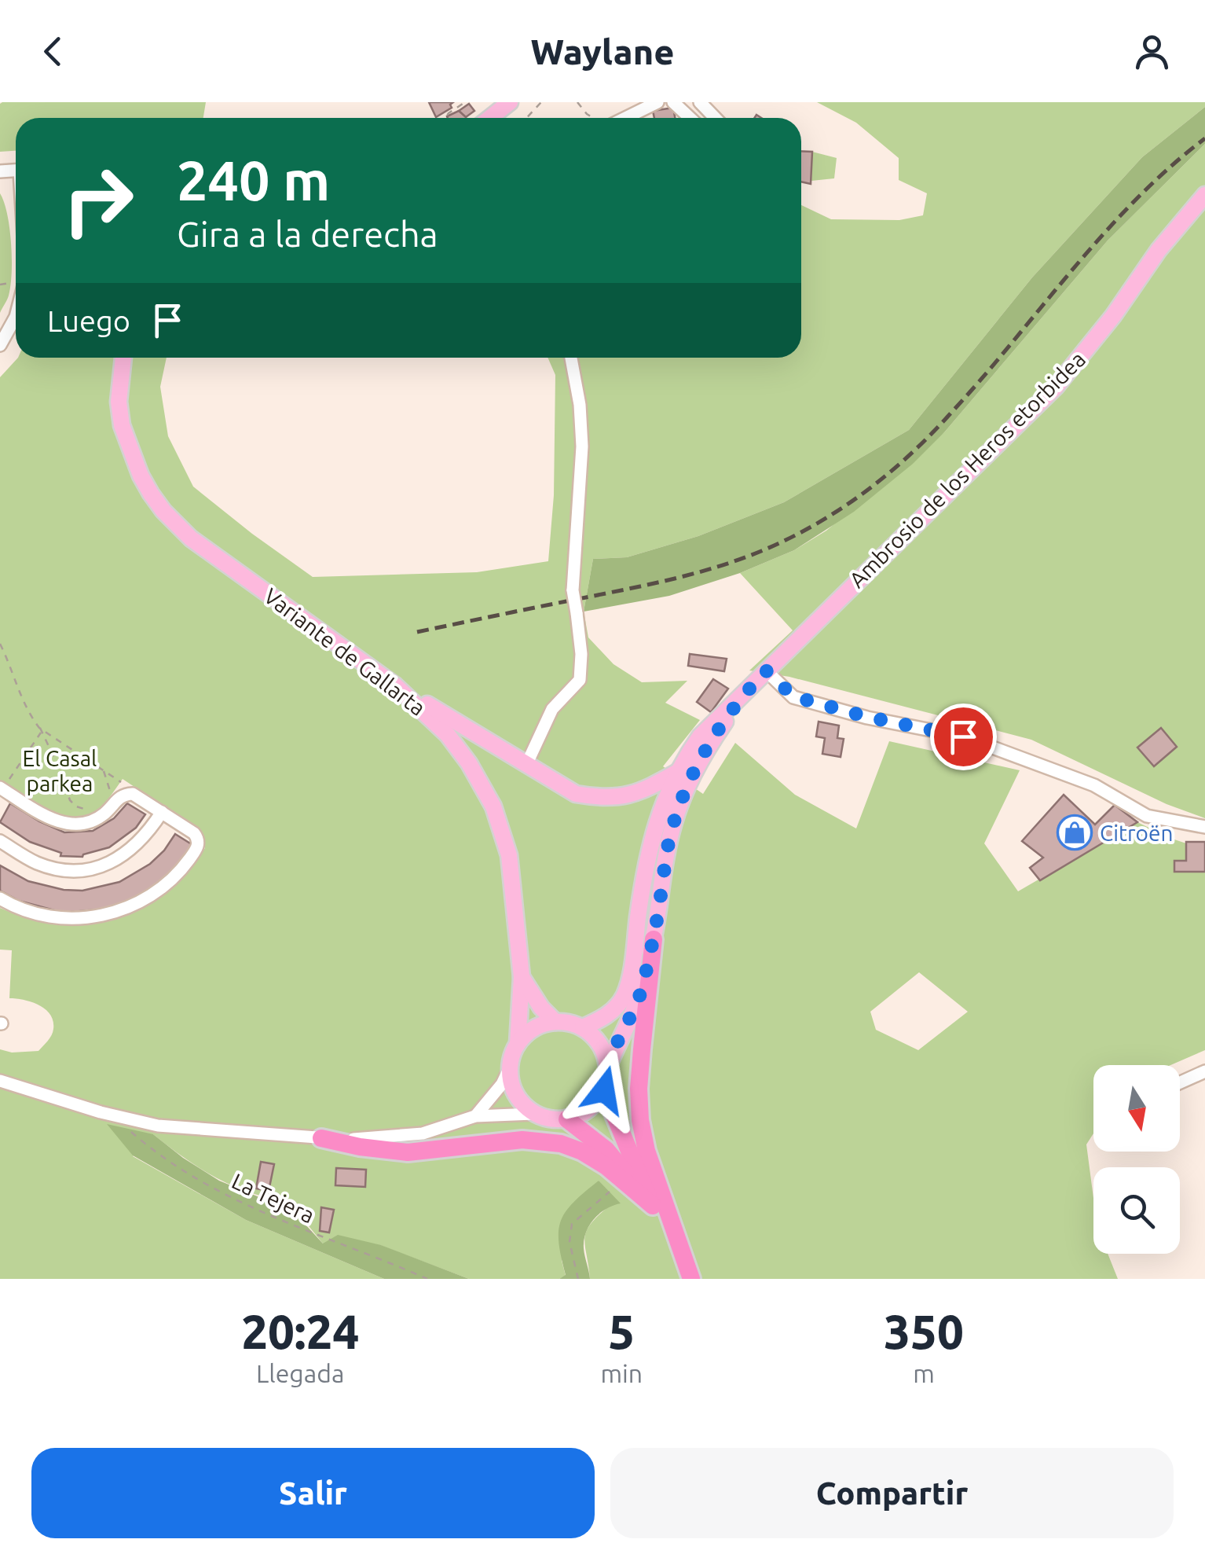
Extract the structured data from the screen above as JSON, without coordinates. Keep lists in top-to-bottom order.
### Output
{
  "streets": {
    "main road": ["Ambrosio de los Heros etorbidea", "Variante de Gallarta"],
    "path": ["La Tejera"]
  },
  "parks": ["El Casal parkea"],
  "places": {
    "shop": ["Citroën"]
  },
  "north": "bottom",
  "page": {
    "header": "Waylane",
    "turn": ["240 m", "Gira a la derecha"],
    "then": "Luego",
    "eta": [
      "20:24",
      "Llegada",
      "5",
      "min",
      "350",
      "m"
    ],
    "buttons": ["Salir", "Compartir"]
  }
}
